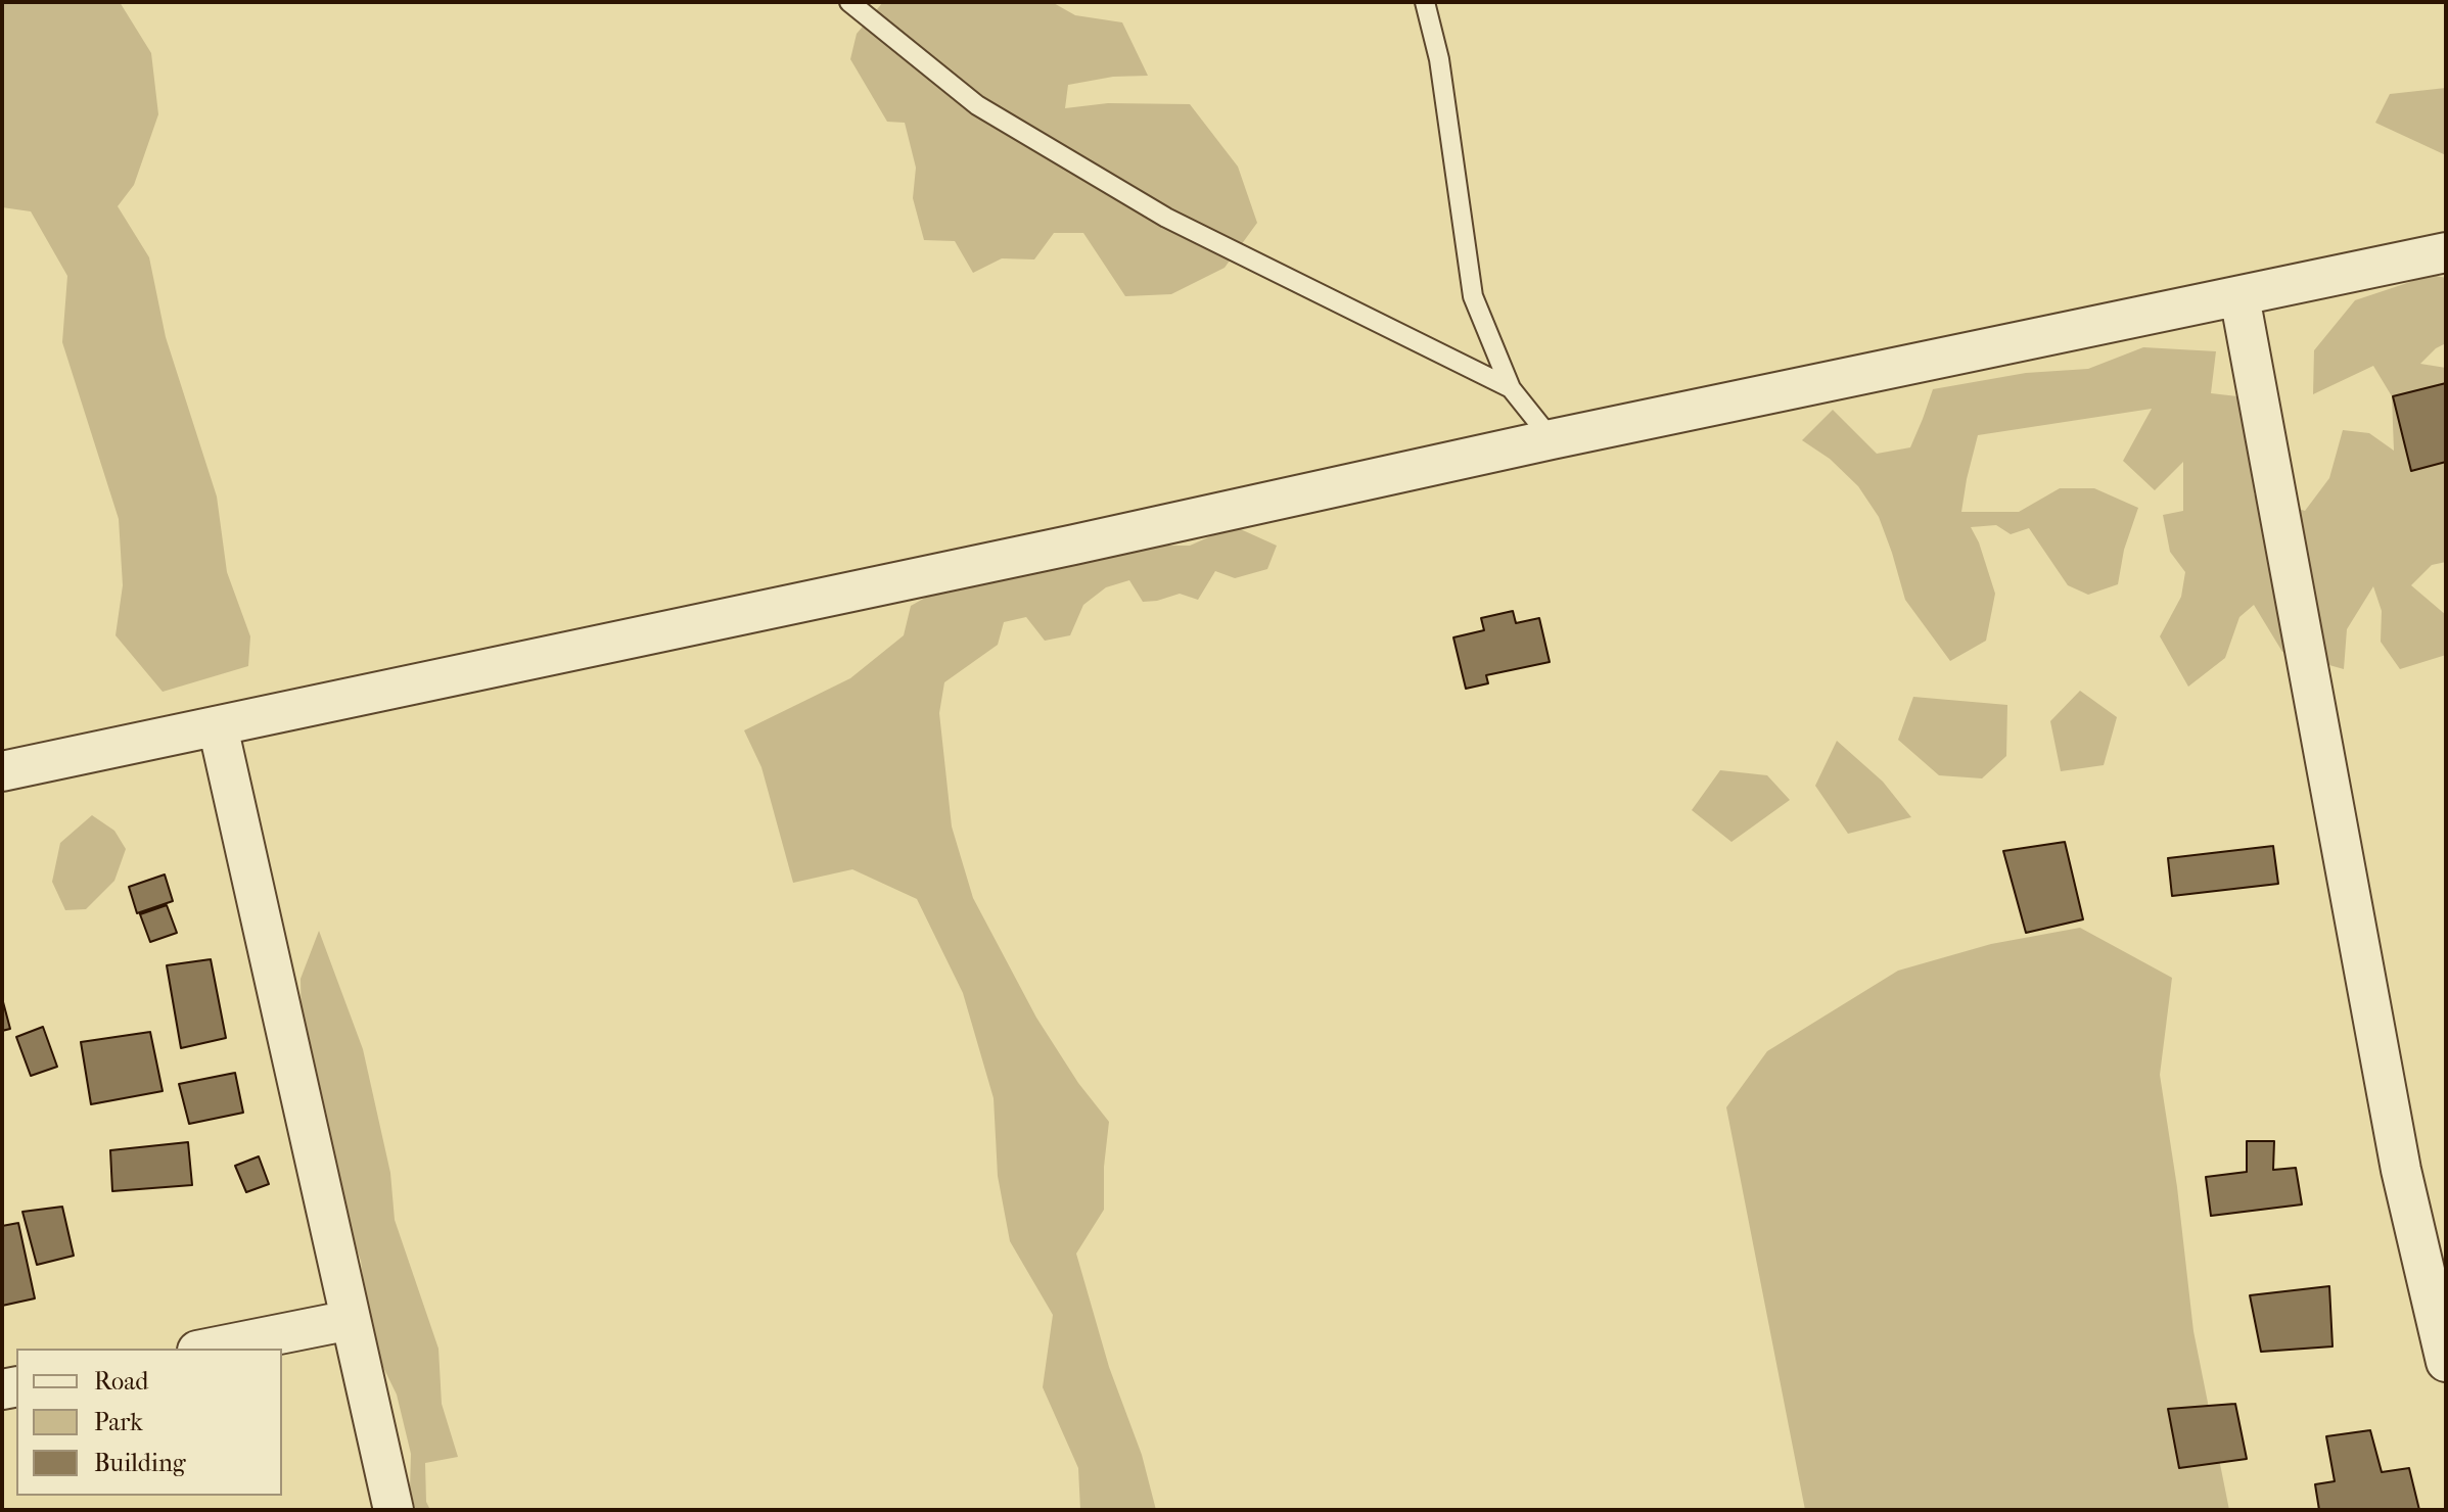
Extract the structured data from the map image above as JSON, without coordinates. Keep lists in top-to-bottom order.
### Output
{
  "legend": ["Road", "Park", "Building"]
}
